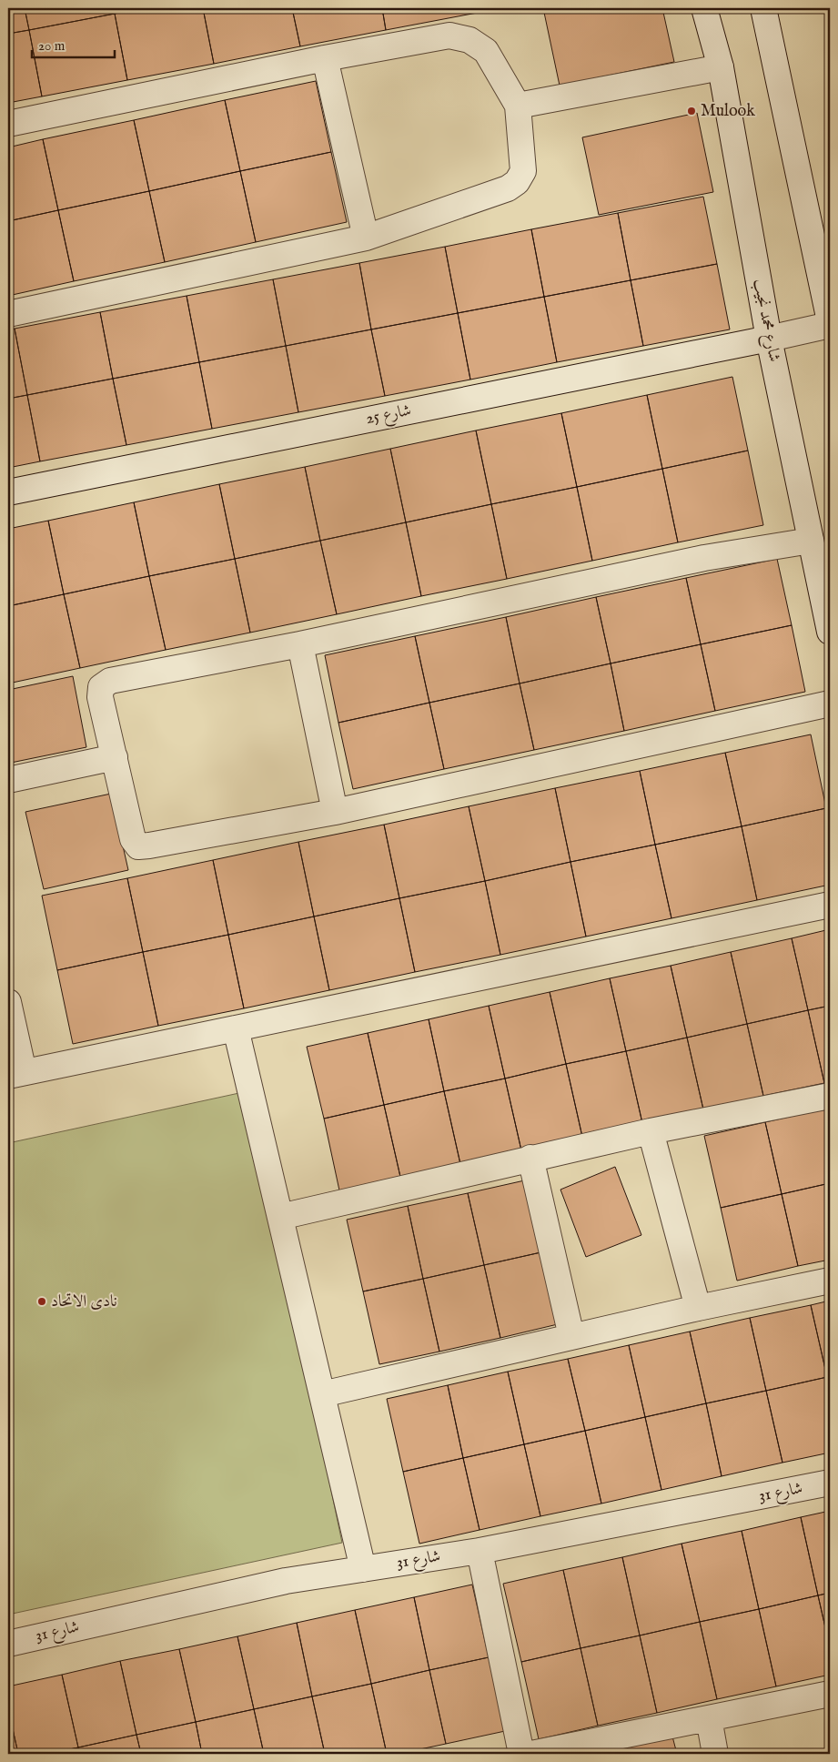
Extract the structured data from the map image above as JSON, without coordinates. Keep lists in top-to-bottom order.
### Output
{
  "streets": {
    "street": ["شارع محمد نجيب", "شارع 25", "شارع 31"]
  },
  "crossings": [
    ["شارع محمد نجيب", "شارع 25"]
  ],
  "places": ["Mulook", "نادى الاتحاد"],
  "scale_bar": "20 m"
}
